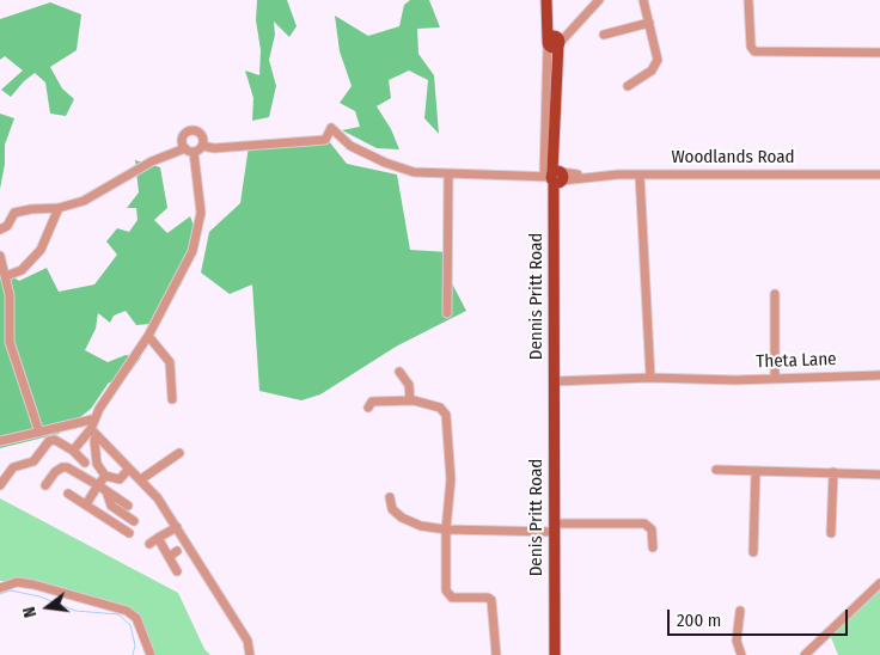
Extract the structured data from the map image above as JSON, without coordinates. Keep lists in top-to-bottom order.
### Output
{
  "streets": {
    "main road": ["Dennis Pritt Road", "Denis Pritt Road"],
    "street": ["Woodlands Road", "Theta Lane"]
  },
  "crossings": [
    ["Woodlands Road", "Dennis Pritt Road"],
    ["Dennis Pritt Road", "Denis Pritt Road"]
  ],
  "scale_bar": "200 m",
  "north": "left"
}
